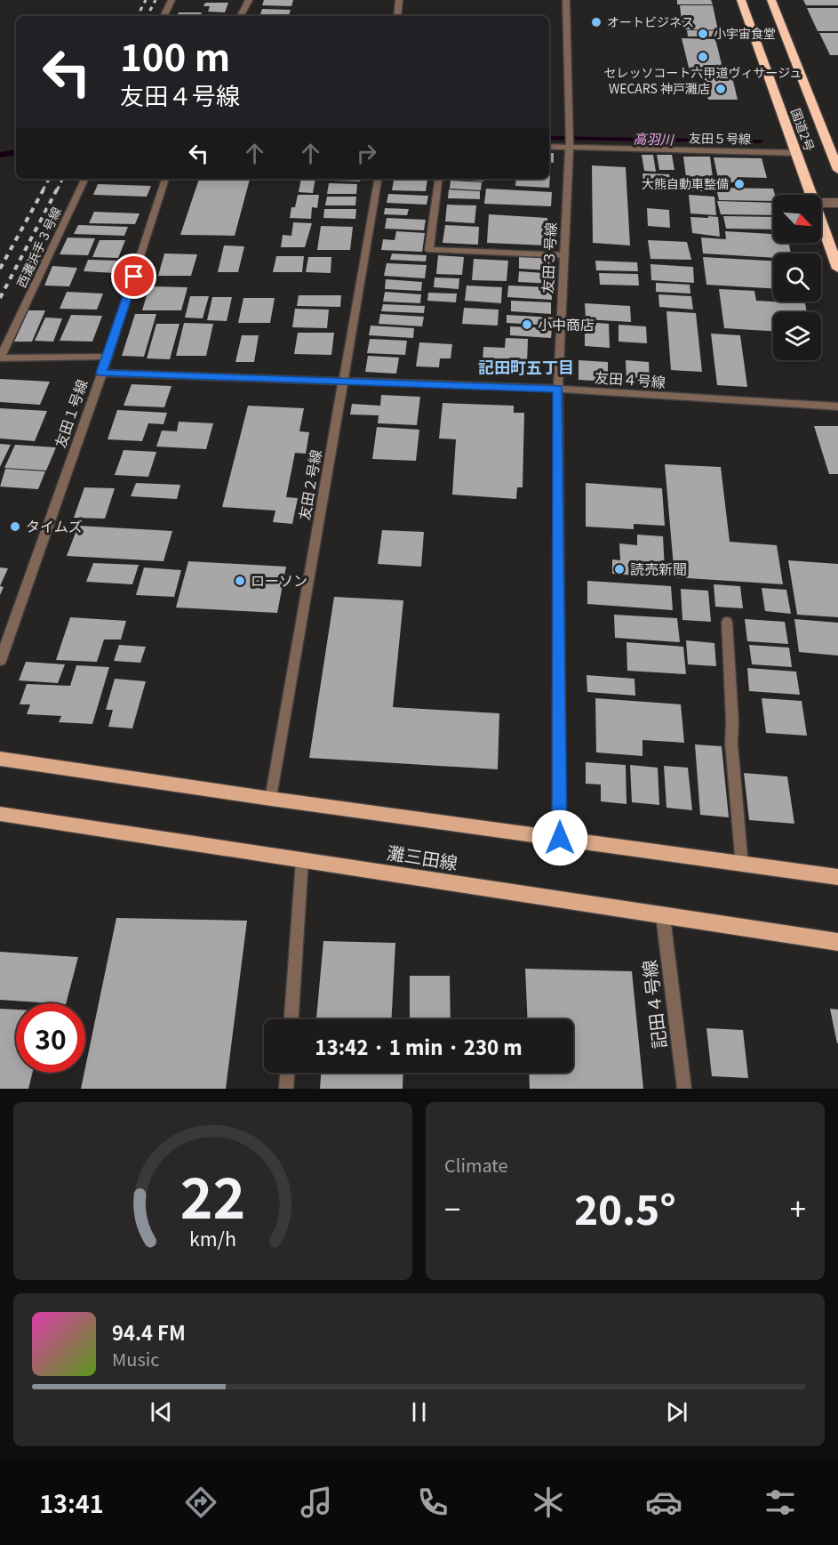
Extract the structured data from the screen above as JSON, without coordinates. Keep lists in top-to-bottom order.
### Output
{
  "streets": {
    "highway": ["国道2号"],
    "main road": ["灘三田線"],
    "street": [
      "友田５号線",
      "西灘浜手３号線",
      "友田３号線",
      "友田４号線",
      "友田１号線",
      "友田２号線",
      "記田４号線"
    ]
  },
  "crossings": [
    ["国道2号", "友田５号線"],
    ["友田５号線", "友田３号線"],
    ["友田３号線", "友田４号線"],
    ["友田４号線", "友田１号線"],
    ["友田４号線", "友田２号線"],
    ["灘三田線", "記田４号線"]
  ],
  "districts": ["記田町五丁目"],
  "water": ["高羽川"],
  "places": [
    "オートビジネス",
    "小宇宙食堂",
    "セレッソコート六甲道ヴィサージュ",
    "WECARS 神戸灘店",
    "大熊自動車整備",
    "小中商店",
    "タイムズ",
    "読売新聞",
    "ローソン"
  ],
  "north": "bottom right",
  "page": {
    "turn": ["100 m", "友田４号線"],
    "limit": "30",
    "trip": "13:42 · 1 min · 230 m",
    "tile": "Climate",
    "heat": ["−", "20.5°", "+"],
    "song": ["94.4 FM", "Music"],
    "tabs": "13:41",
    "gauge": ["22", "km/h"]
  }
}
